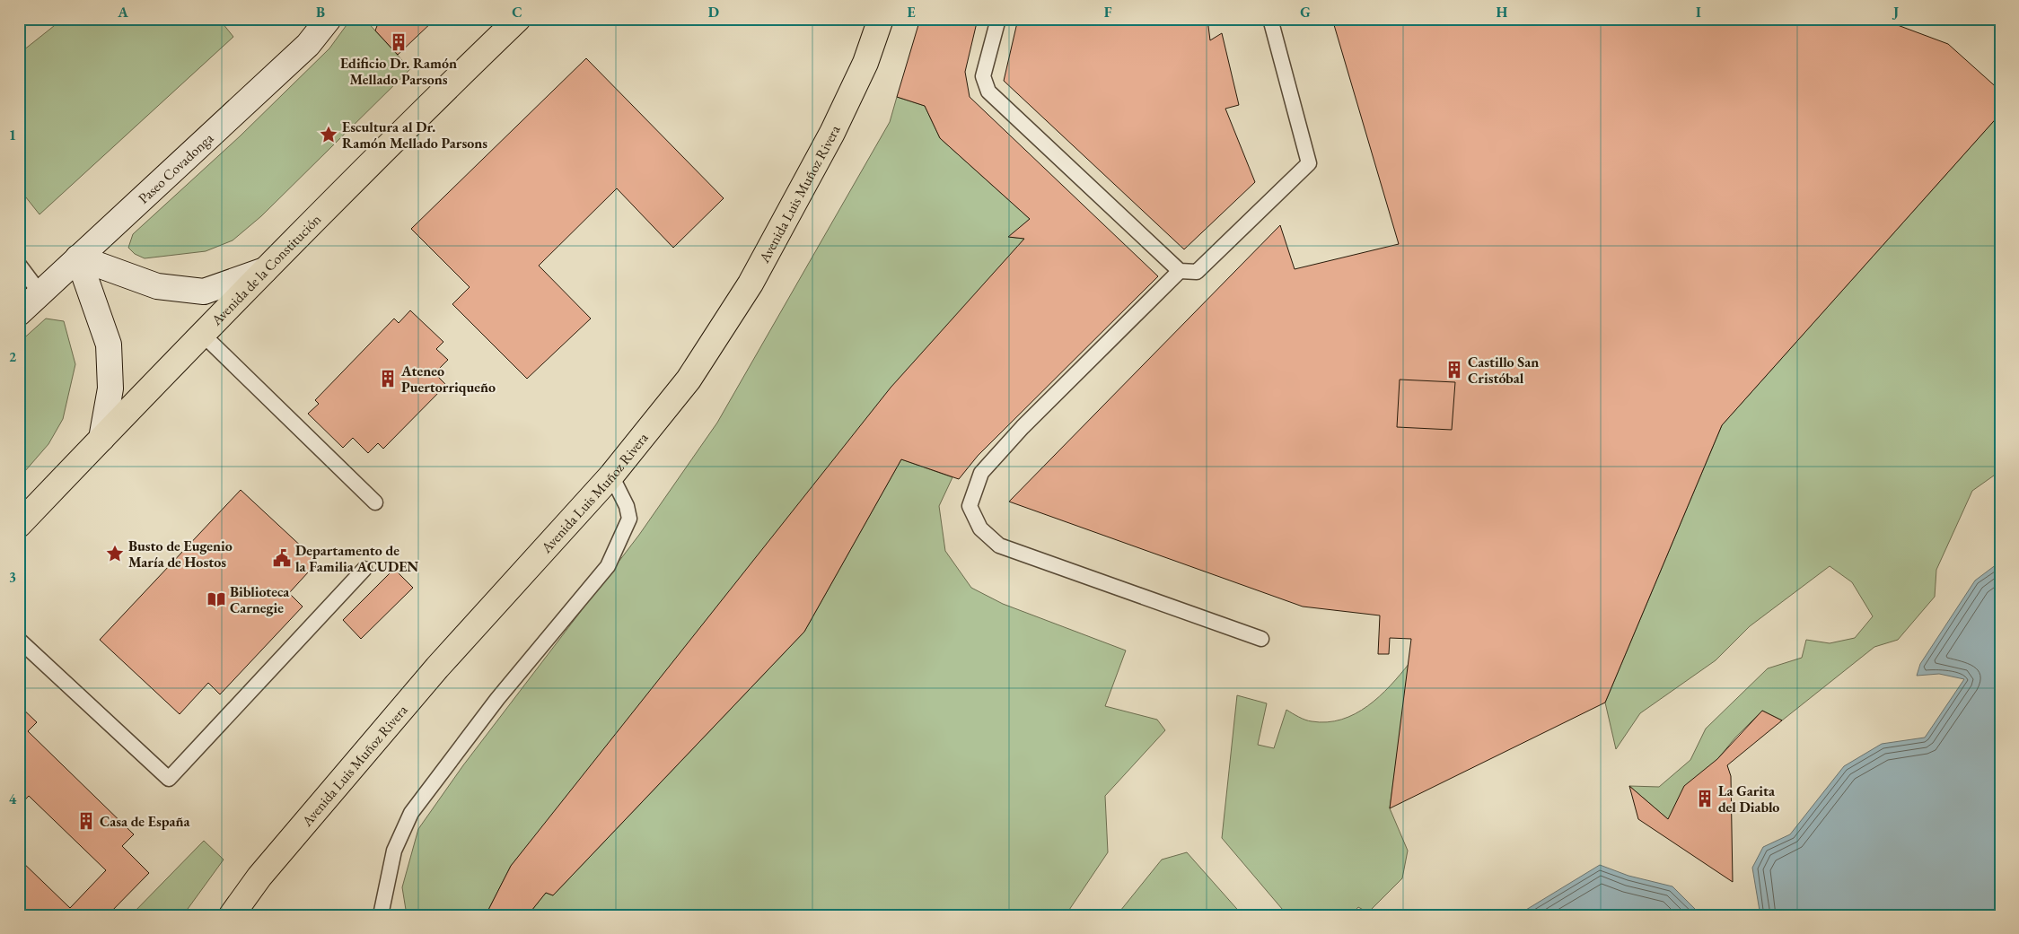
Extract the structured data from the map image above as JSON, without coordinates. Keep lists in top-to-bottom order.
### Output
{
  "streets": {
    "main road": ["Avenida Luis Muñoz Rivera", "Avenida de la Constitución"],
    "street": ["Paseo Covadonga"]
  },
  "places": {
    "building": [
      "Edificio Dr. Ramón Mellado Parsons",
      "Castillo San Cristóbal",
      "Ateneo Puertorriqueño",
      "La Garita del Diablo",
      "Casa de España"
    ],
    "place": ["Escultura al Dr. Ramón Mellado Parsons", "Busto de Eugenio María de Hostos"],
    "public building": ["Departamento de la Familia ACUDEN"],
    "library": ["Biblioteca Carnegie"]
  },
  "grid": {
    "columns": [
      "A",
      "B",
      "C",
      "D",
      "E",
      "F",
      "G",
      "H",
      "I",
      "J"
    ],
    "rows": [
      "1",
      "2",
      "3",
      "4"
    ]
  }
}
